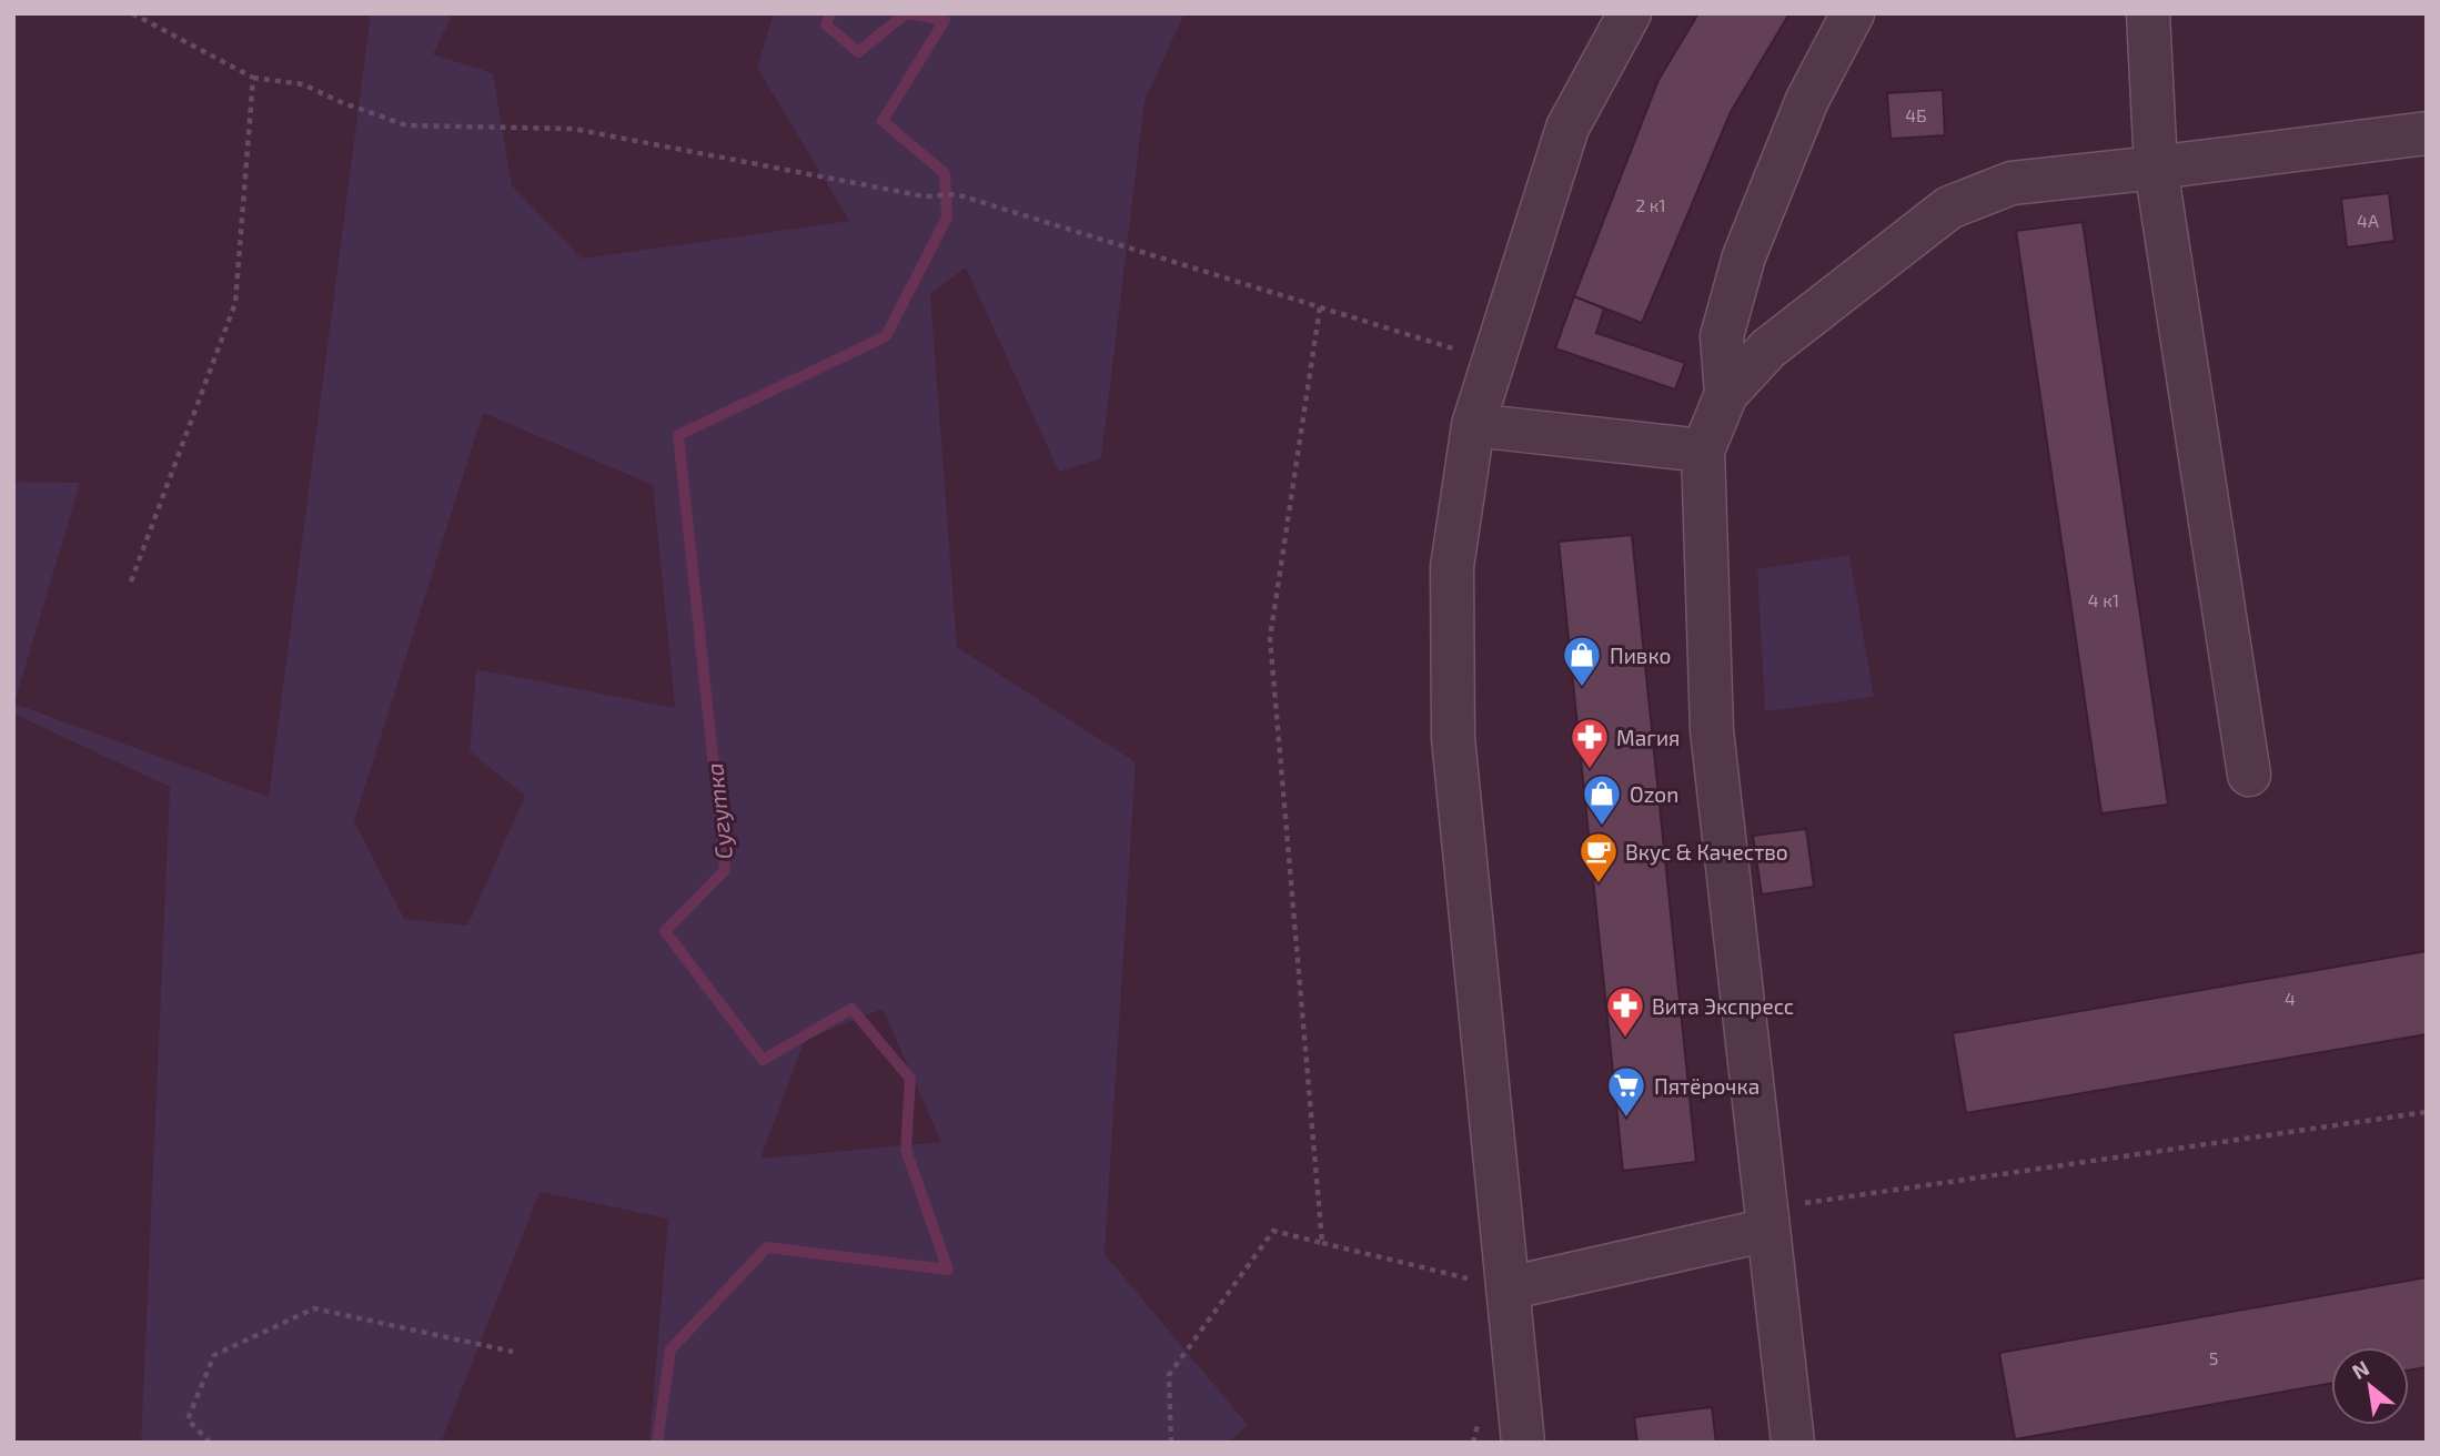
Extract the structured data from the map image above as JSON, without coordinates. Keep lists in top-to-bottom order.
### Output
{
  "water": ["Сугутка"],
  "places": {
    "shop": ["Пивко", "Ozon"],
    "pharmacy": ["Магия", "Вита Экспресс"],
    "cafe": ["Вкус & Качество"],
    "supermarket": ["Пятёрочка"]
  },
  "house_numbers": [
    "4Б",
    "2 к1",
    "4А",
    "4 к1",
    "4",
    "5"
  ],
  "north": "top left"
}
